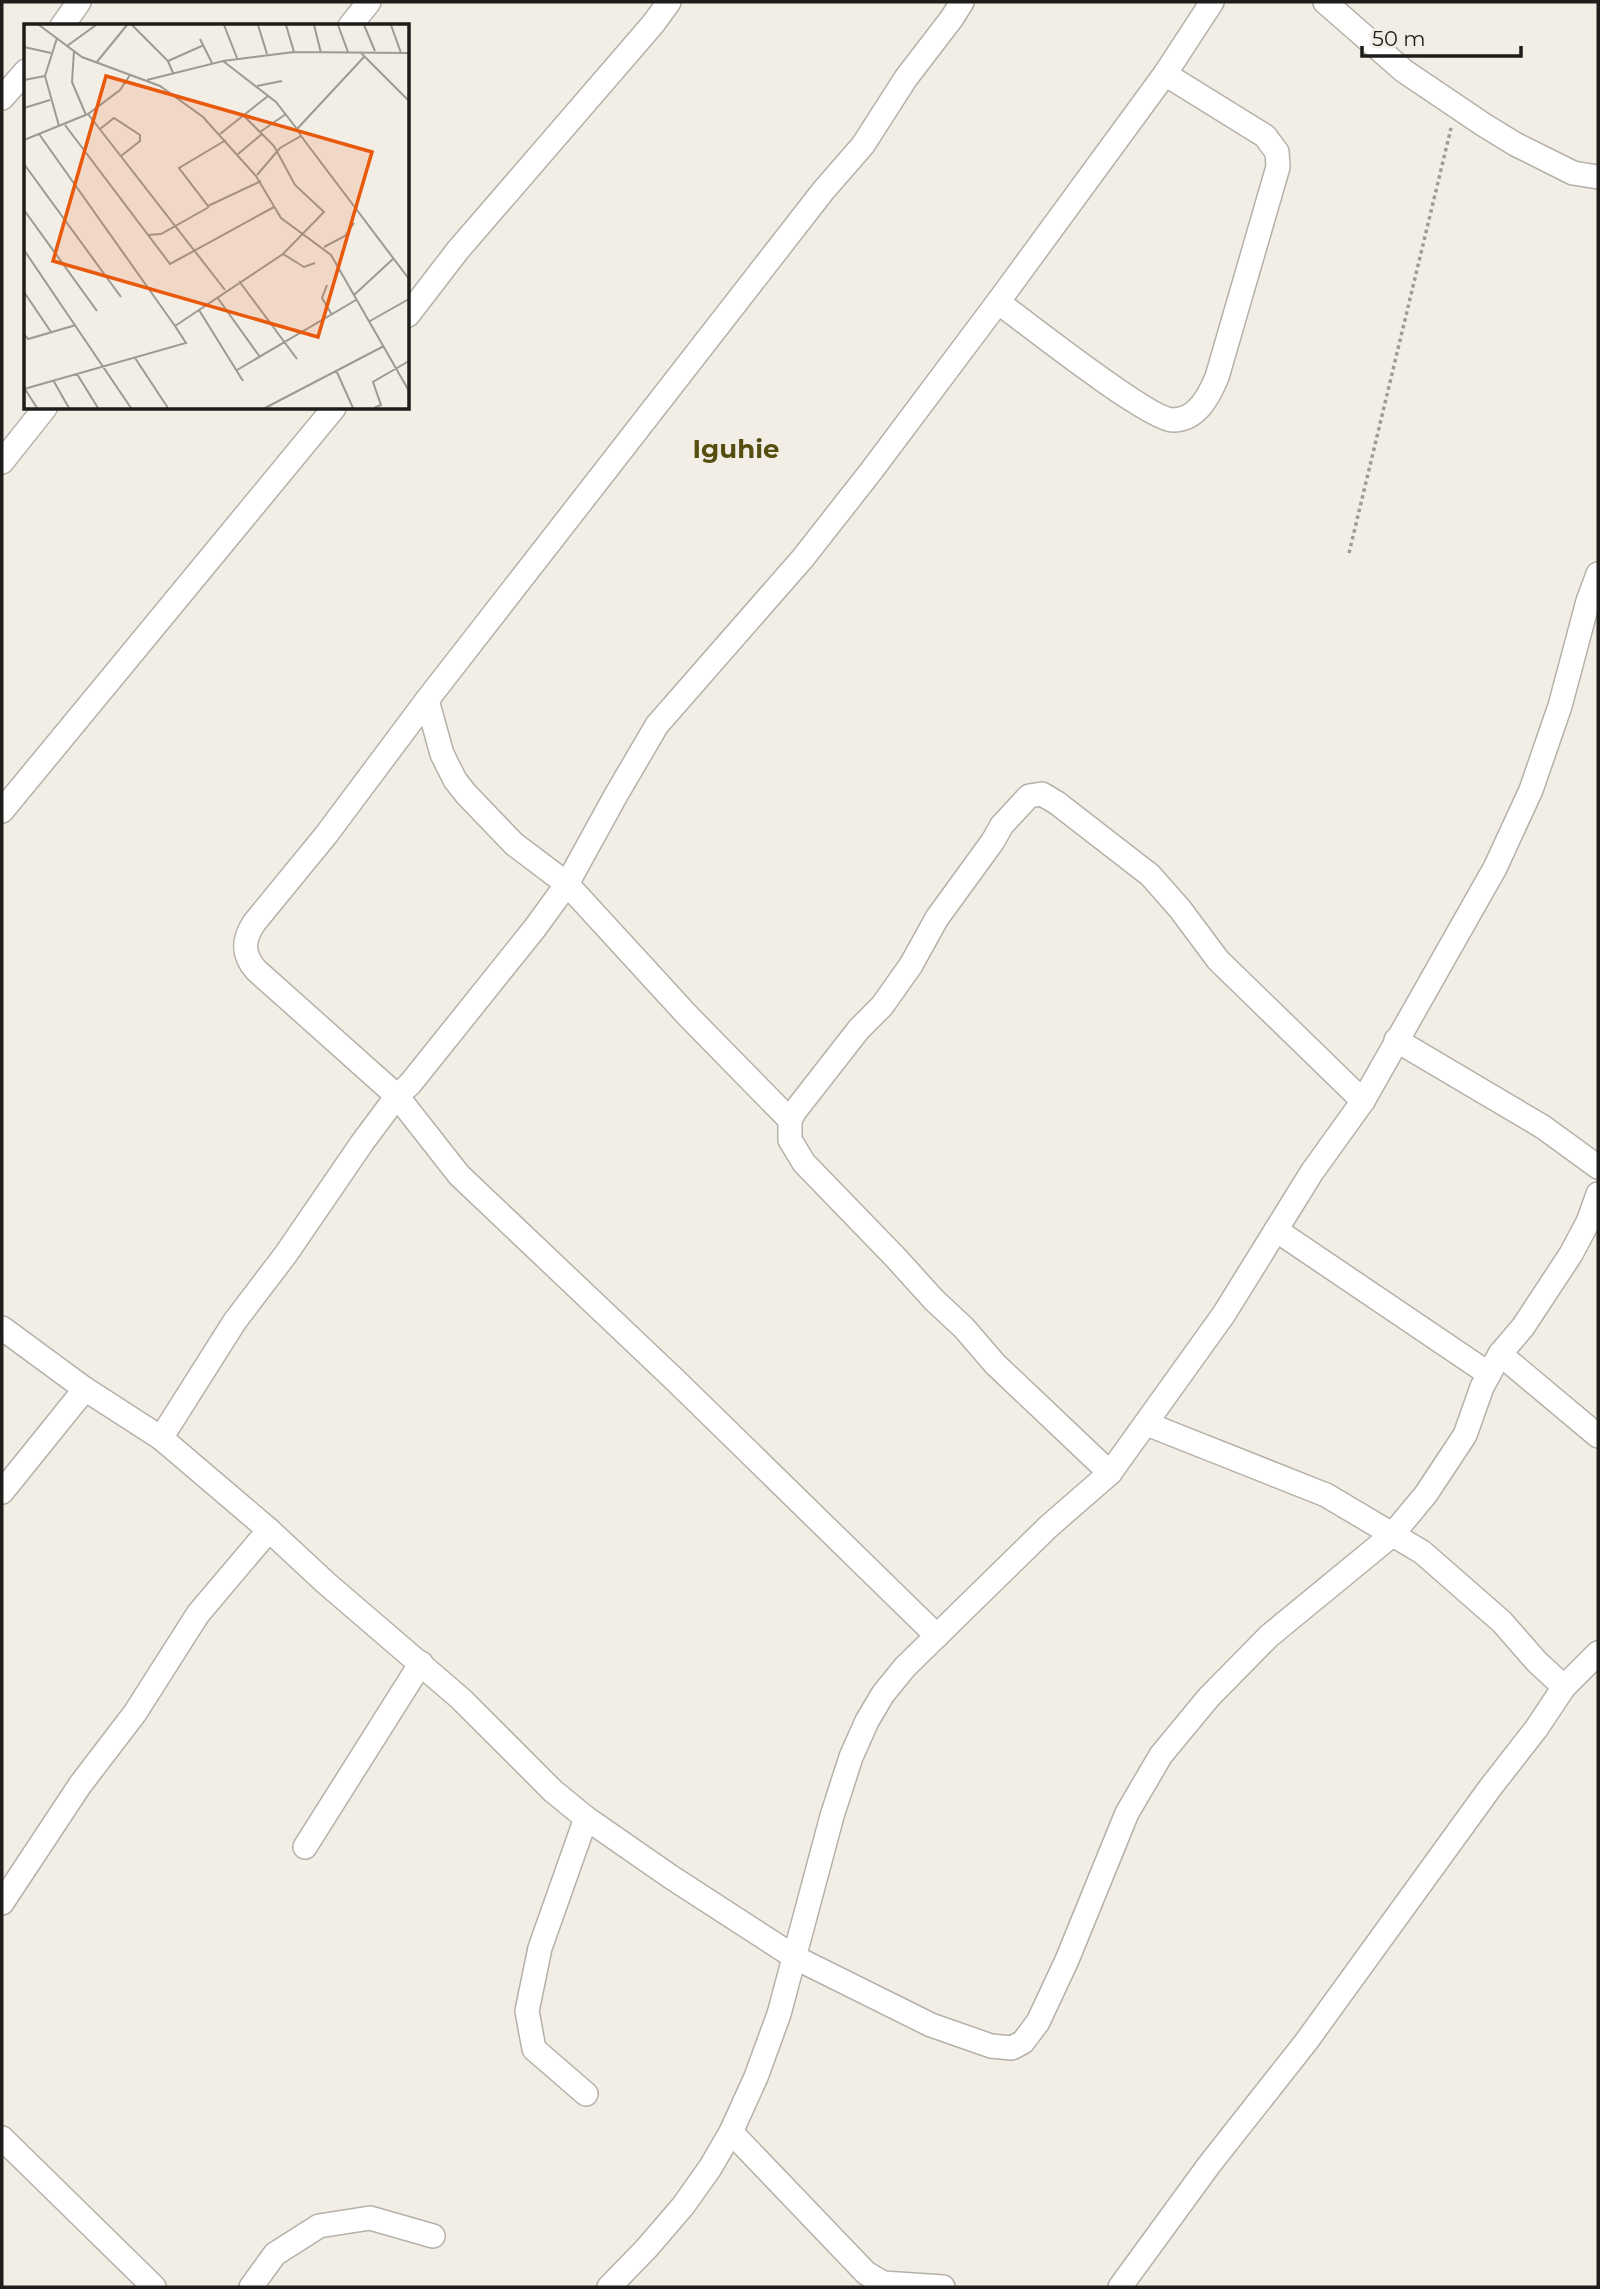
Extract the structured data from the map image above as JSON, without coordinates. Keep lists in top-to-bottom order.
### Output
{
  "districts": ["Iguhie"],
  "scale_bar": "50 m"
}
